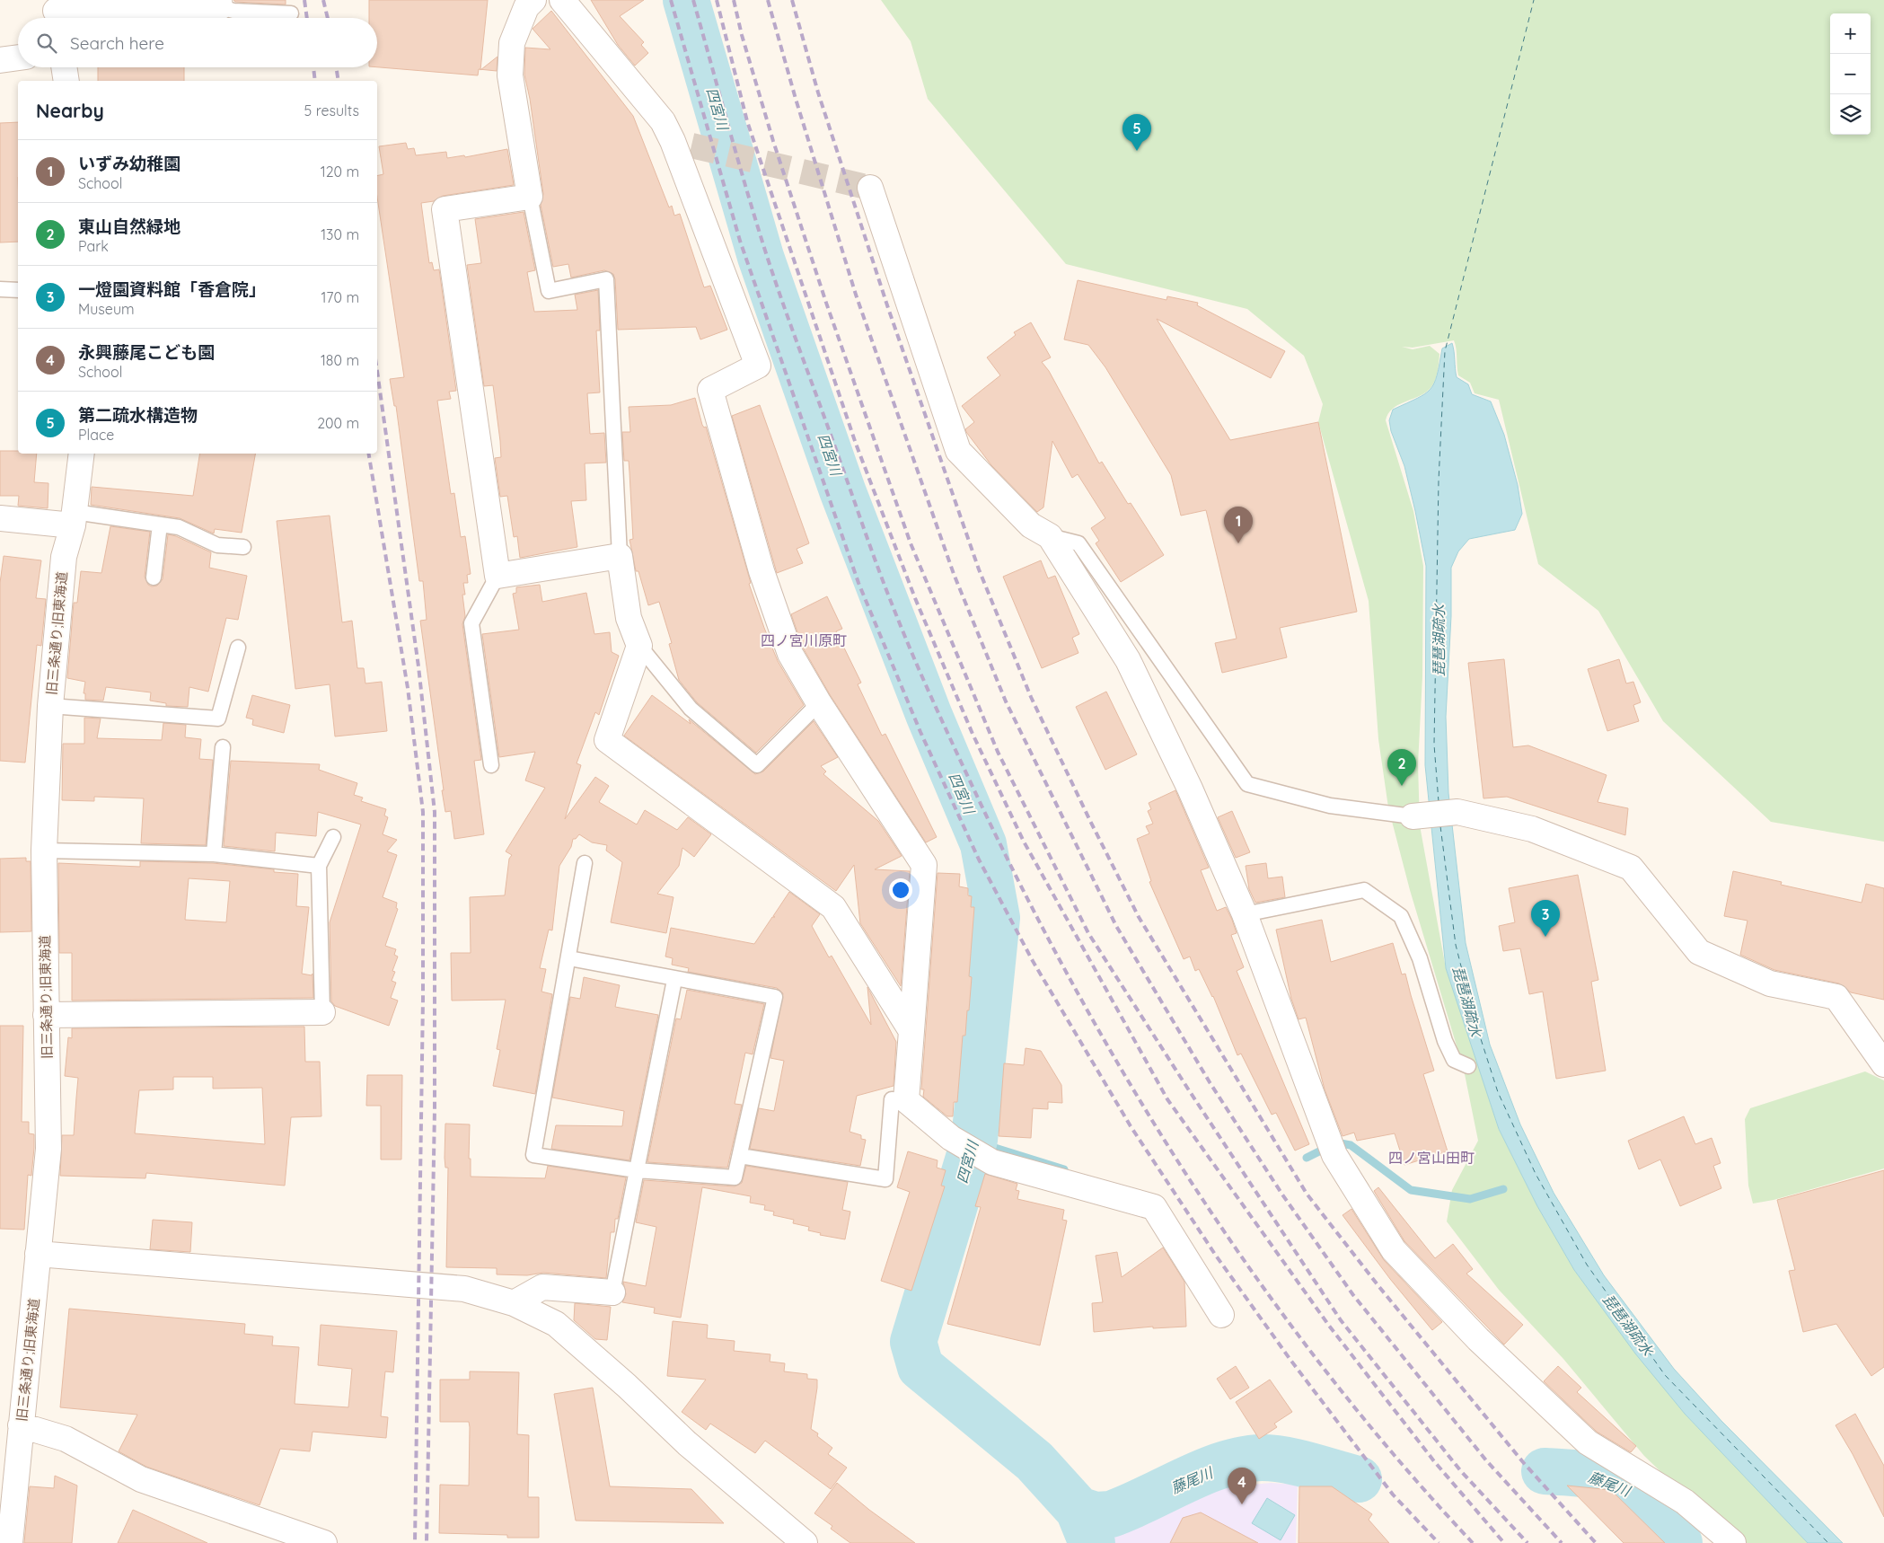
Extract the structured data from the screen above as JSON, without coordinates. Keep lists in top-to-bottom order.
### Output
{
  "streets": {
    "street": ["旧三条通り;旧東海道"]
  },
  "districts": ["四ノ宮川原町", "四ノ宮山田町"],
  "water": ["四宮川", "琵琶湖疏水", "藤尾川"],
  "page": {
    "map_buttons": ["+", "−"],
    "search": "Search here",
    "heading": ["Nearby", "5 results"],
    "pins": [
      "5",
      "1",
      "2",
      "3",
      "4"
    ],
    "list": [
      {
        "mark": "1",
        "name": "いずみ幼稚園",
        "note": "School",
        "value": "120 m"
      },
      {
        "mark": "2",
        "name": "東山自然緑地",
        "note": "Park",
        "value": "130 m"
      },
      {
        "mark": "3",
        "name": "一燈園資料館「香倉院」",
        "note": "Museum",
        "value": "170 m"
      },
      {
        "mark": "4",
        "name": "永興藤尾こども園",
        "note": "School",
        "value": "180 m"
      },
      {
        "mark": "5",
        "name": "第二疏水構造物",
        "note": "Place",
        "value": "200 m"
      }
    ]
  }
}
